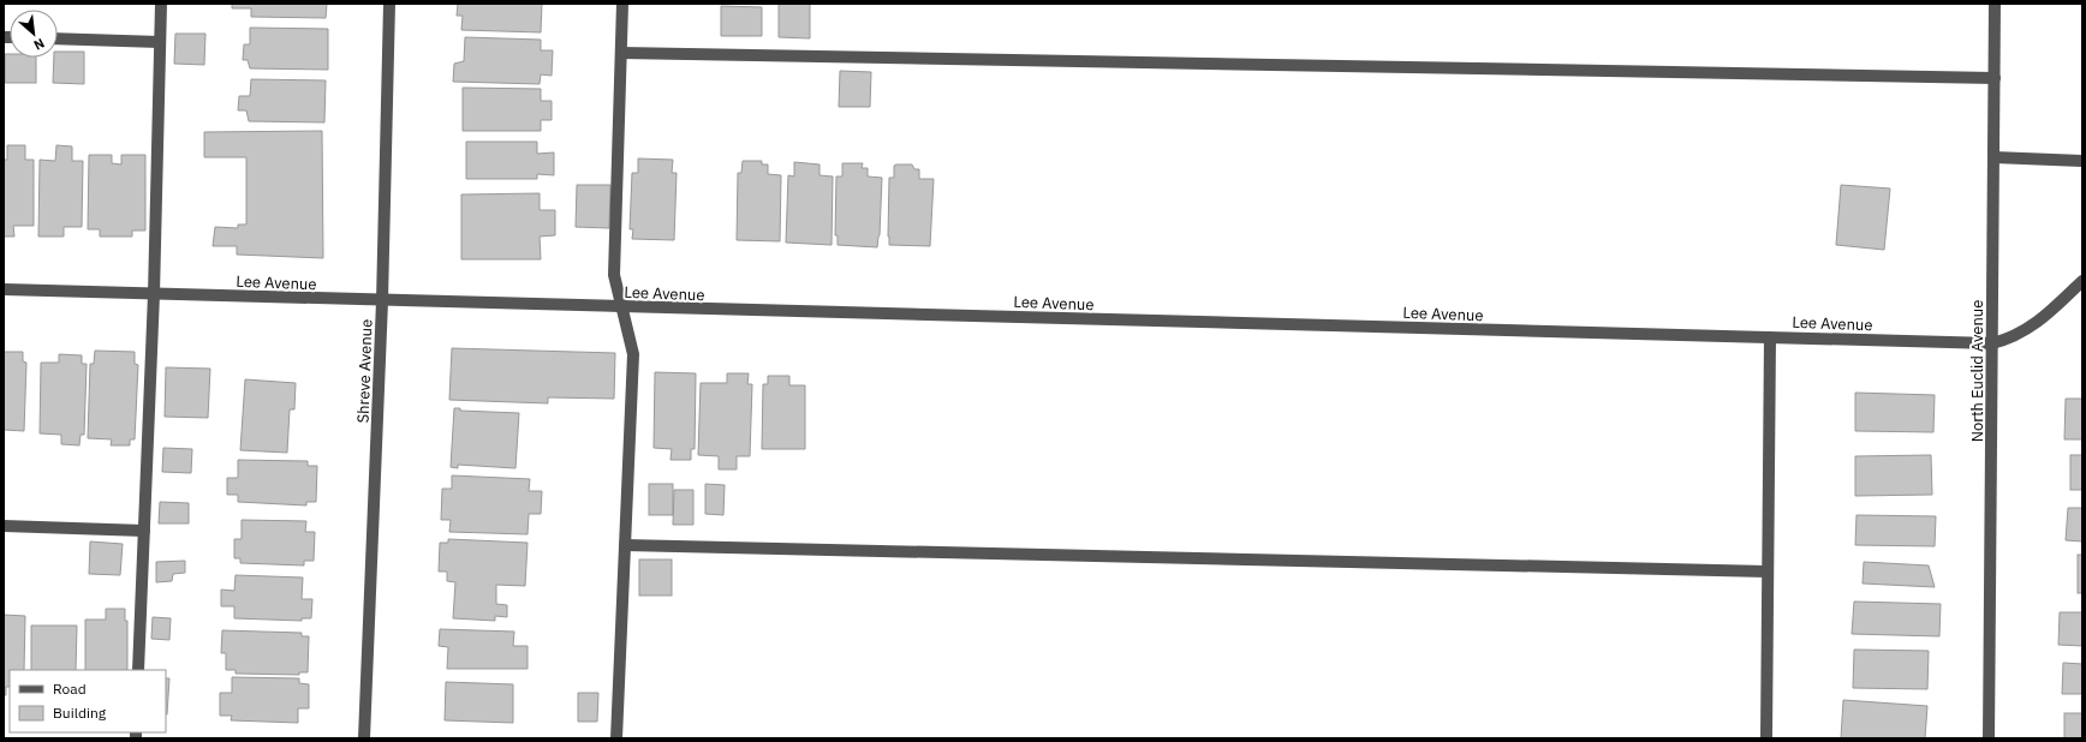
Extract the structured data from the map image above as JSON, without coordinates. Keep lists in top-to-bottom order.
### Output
{
  "streets": {
    "street": ["Lee Avenue", "Shreve Avenue", "North Euclid Avenue"]
  },
  "crossings": [
    ["Lee Avenue", "Shreve Avenue"],
    ["Lee Avenue", "North Euclid Avenue"]
  ],
  "legend": ["Road", "Building"],
  "north": "bottom right"
}
